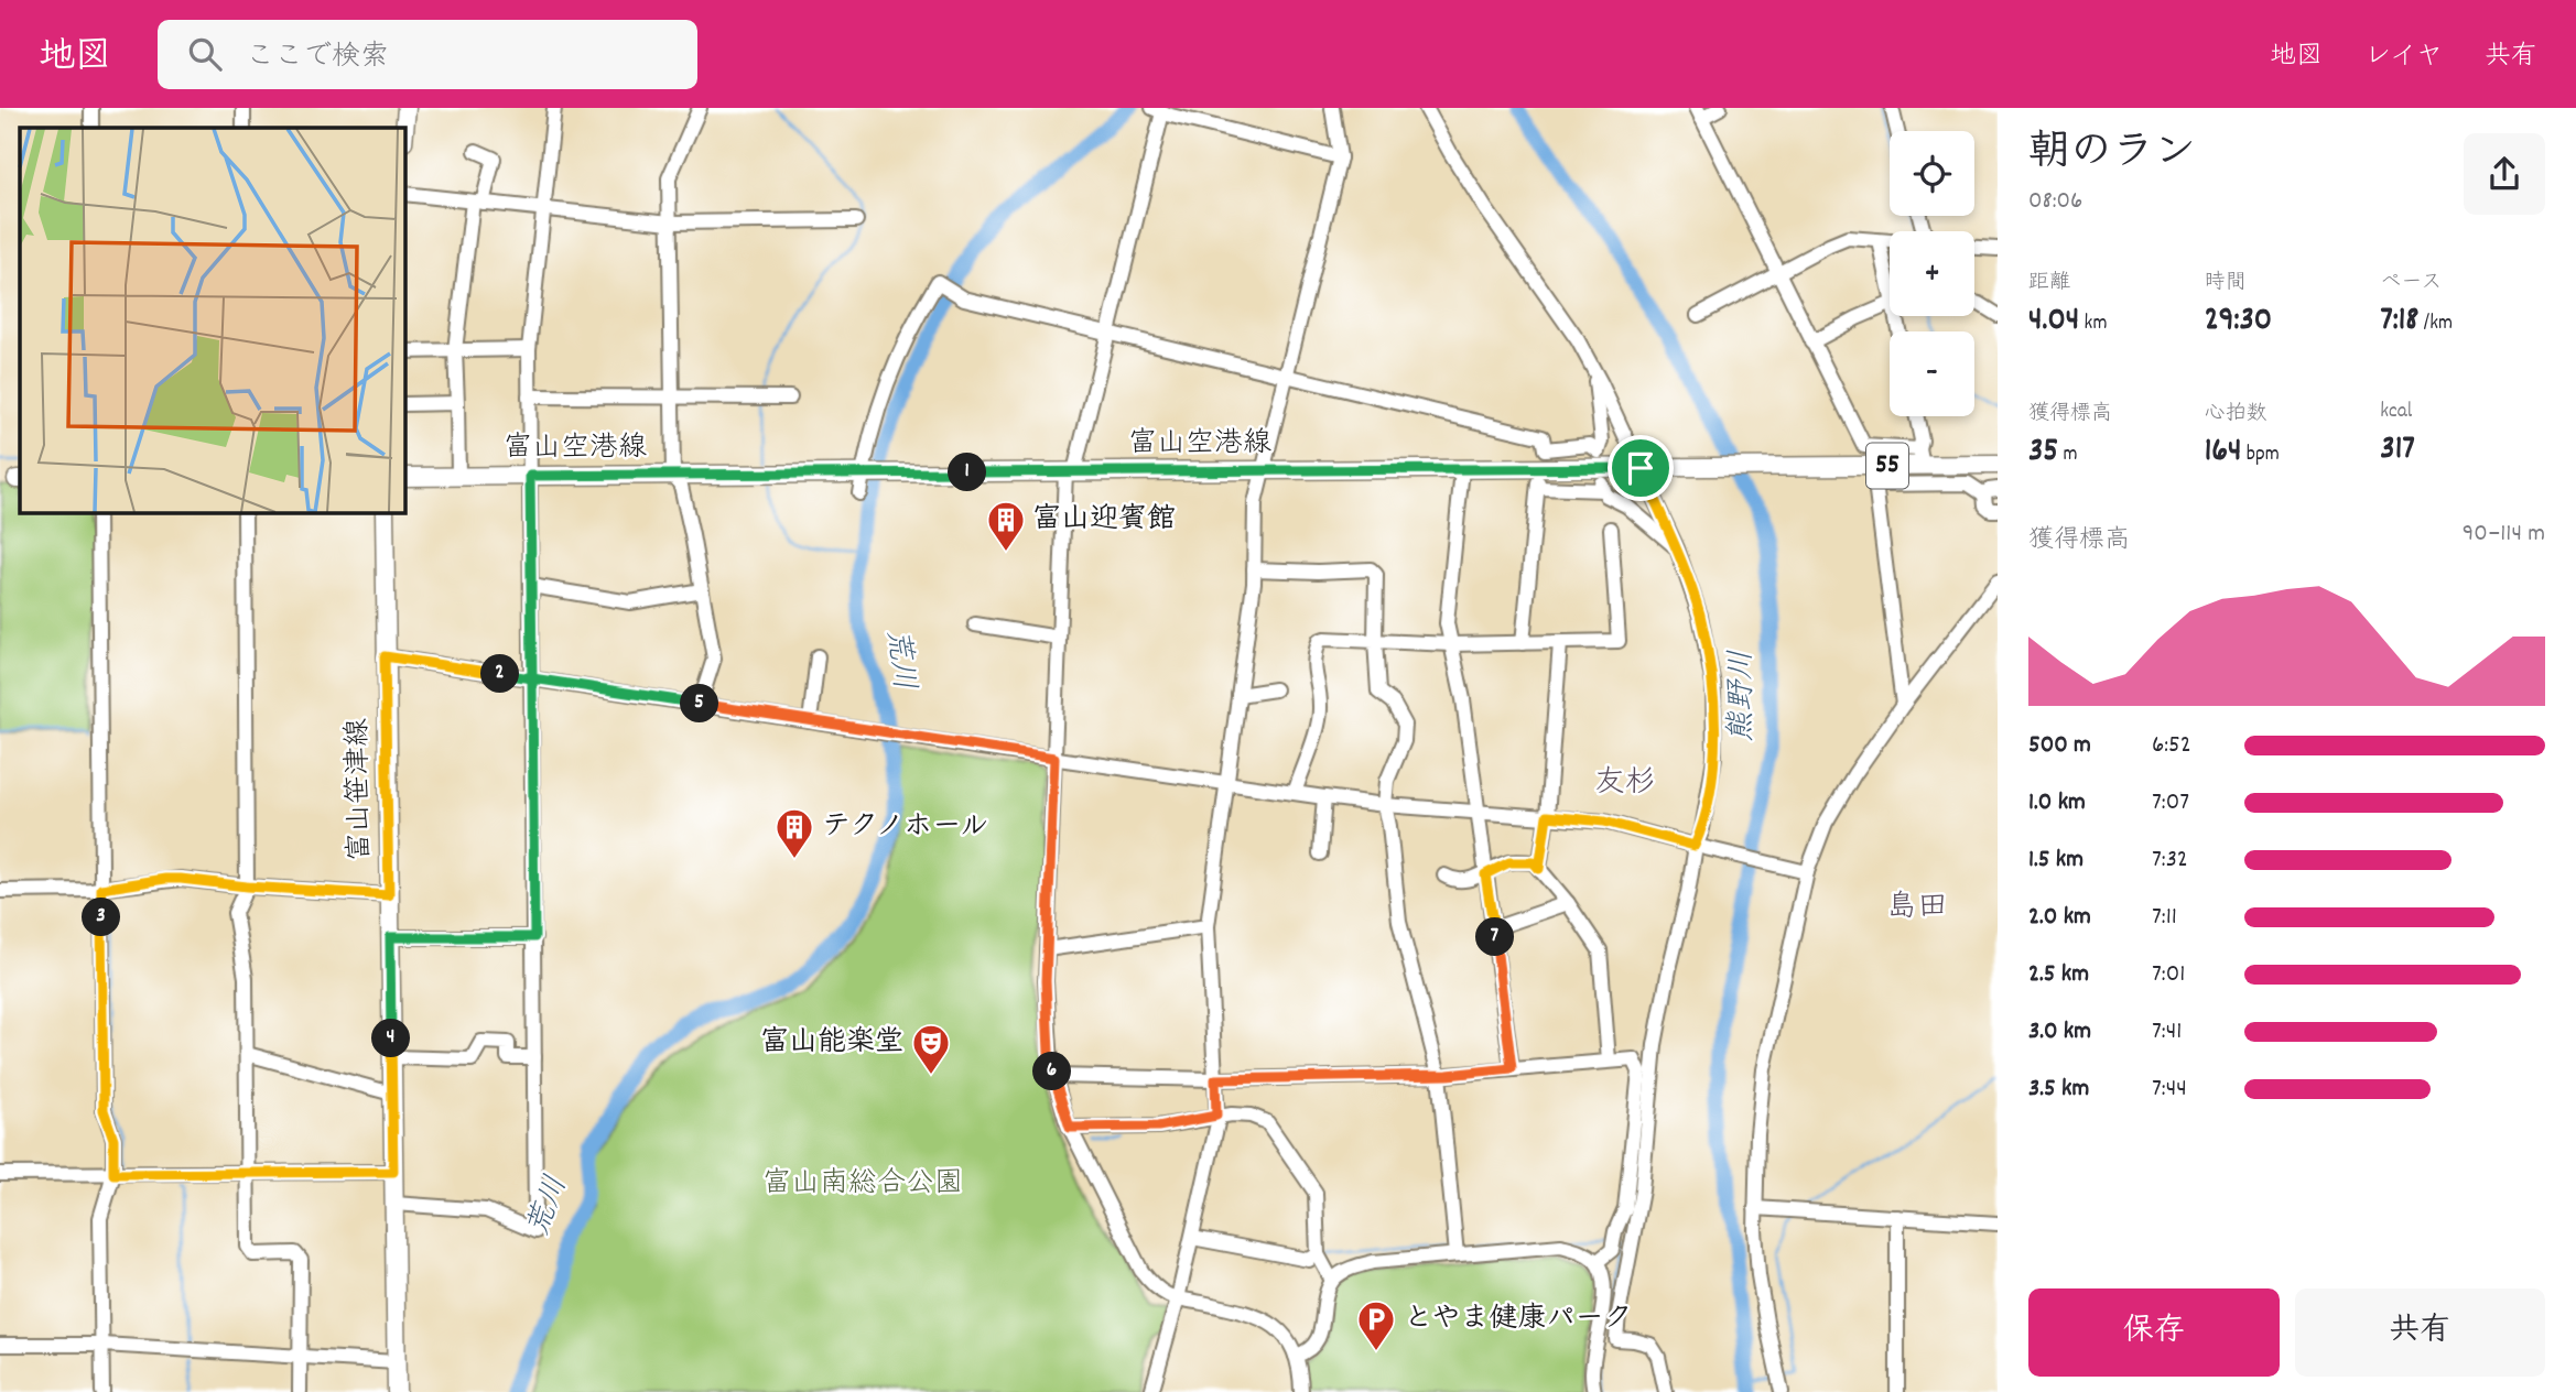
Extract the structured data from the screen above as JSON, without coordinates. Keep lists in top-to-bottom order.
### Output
{
  "streets": {
    "main road": ["富山空港線", "55", "富山笹津線"]
  },
  "districts": ["友杉", "島田"],
  "water": ["荒川", "熊野川"],
  "parks": ["富山南総合公園"],
  "places": {
    "building": ["富山迎賓館", "テクノホール"],
    "theatre": ["富山能楽堂"],
    "parking": ["とやま健康パーク"]
  },
  "page": {
    "header": "地図",
    "search": "ここで検索",
    "nav": ["地図", "レイヤ", "共有"],
    "heading": ["朝のラン", "08:06"],
    "map_buttons": ["+", "−"],
    "stats": [
      ["距離", "4.04 km"],
      ["時間", "29:30"],
      ["ペース", "7:18 /km"],
      ["獲得標高", "35 m"],
      ["心拍数", "164 bpm"],
      ["kcal", "317"]
    ],
    "pins": [
      "1",
      "2",
      "5",
      "3",
      "7",
      "4",
      "6"
    ],
    "chart": ["獲得標高", "90–114 m"],
    "list": [
      {
        "name": "500 m",
        "note": "6:52"
      },
      {
        "name": "1.0 km",
        "note": "7:07"
      },
      {
        "name": "1.5 km",
        "note": "7:32"
      },
      {
        "name": "2.0 km",
        "note": "7:11"
      },
      {
        "name": "2.5 km",
        "note": "7:01"
      },
      {
        "name": "3.0 km",
        "note": "7:41"
      },
      {
        "name": "3.5 km",
        "note": "7:44"
      }
    ],
    "buttons": ["保存", "共有"]
  }
}
